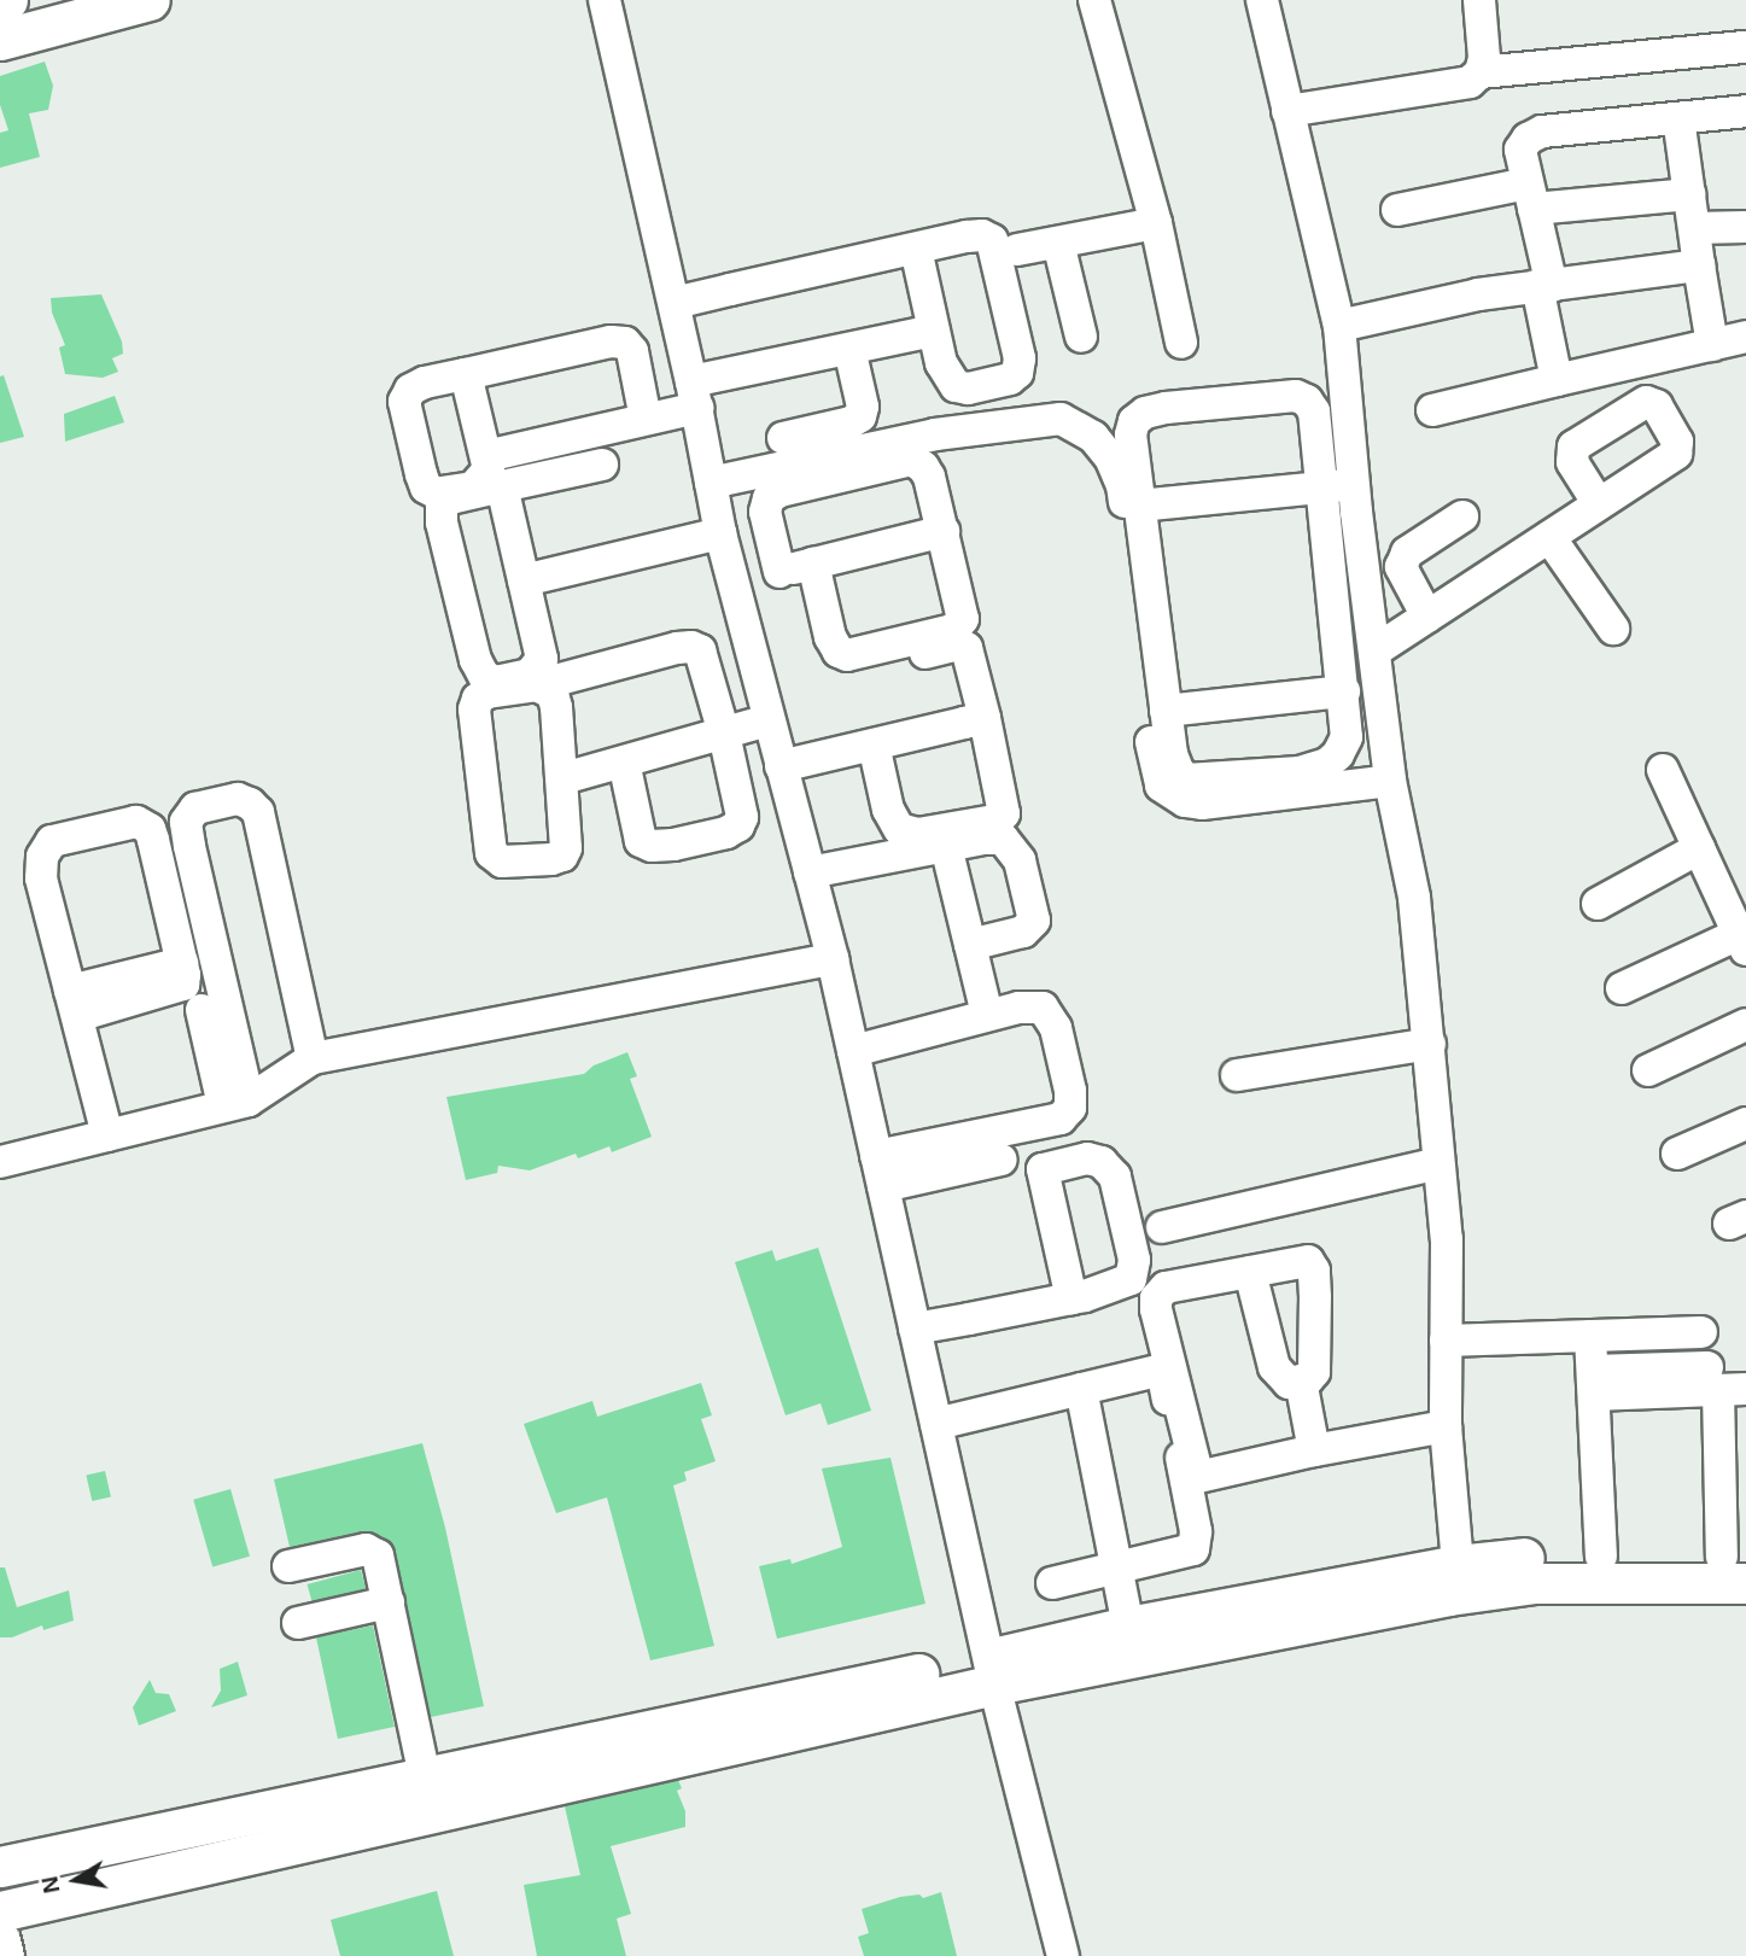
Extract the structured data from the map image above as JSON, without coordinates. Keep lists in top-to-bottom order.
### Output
{
  "north": "left"
}
